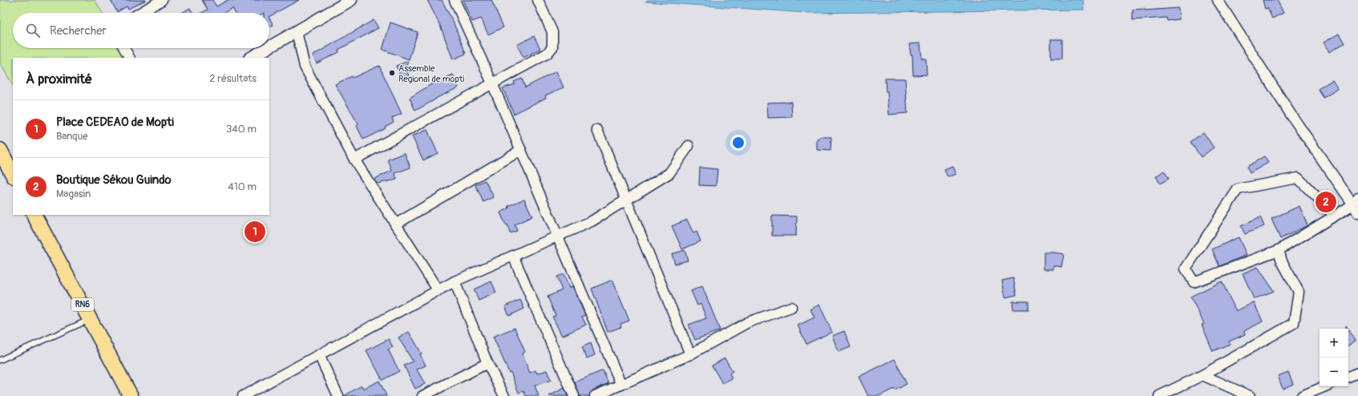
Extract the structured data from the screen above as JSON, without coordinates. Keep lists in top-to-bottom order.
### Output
{
  "streets": {
    "main road": ["RN6"]
  },
  "places": ["Assemble Regional de mopti"],
  "page": {
    "search": "Rechercher",
    "heading": ["À proximité", "2 résultats"],
    "list": [
      {
        "mark": "1",
        "name": "Place CEDEAO de Mopti",
        "note": "Banque",
        "value": "340 m"
      },
      {
        "mark": "2",
        "name": "Boutique Sékou Guindo",
        "note": "Magasin",
        "value": "410 m"
      }
    ],
    "pins": ["2", "1"],
    "map_buttons": ["+", "−"]
  }
}
